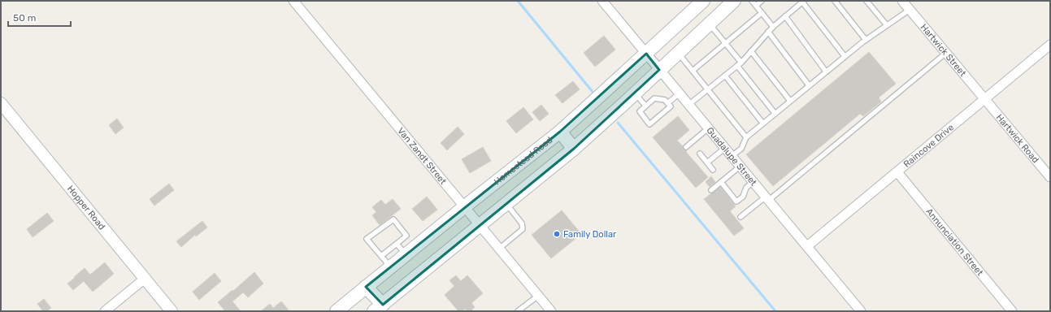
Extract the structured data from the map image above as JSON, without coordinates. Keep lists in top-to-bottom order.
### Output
{
  "streets": {
    "main road": ["Homestead Road"],
    "street": [
      "Hartwick Street",
      "Hartwick Road",
      "Raincove Drive",
      "Van Zandt Street",
      "Guadalupe Street",
      "Hopper Road",
      "Annunciation Street"
    ]
  },
  "crossings": [
    ["Hartwick Street", "Hartwick Road"],
    ["Hartwick Street", "Raincove Drive"],
    ["Hartwick Road", "Raincove Drive"],
    ["Raincove Drive", "Guadalupe Street"],
    ["Raincove Drive", "Annunciation Street"],
    ["Van Zandt Street", "Homestead Road"],
    ["Guadalupe Street", "Homestead Road"]
  ],
  "places": ["Family Dollar"],
  "scale_bar": "50 m"
}
